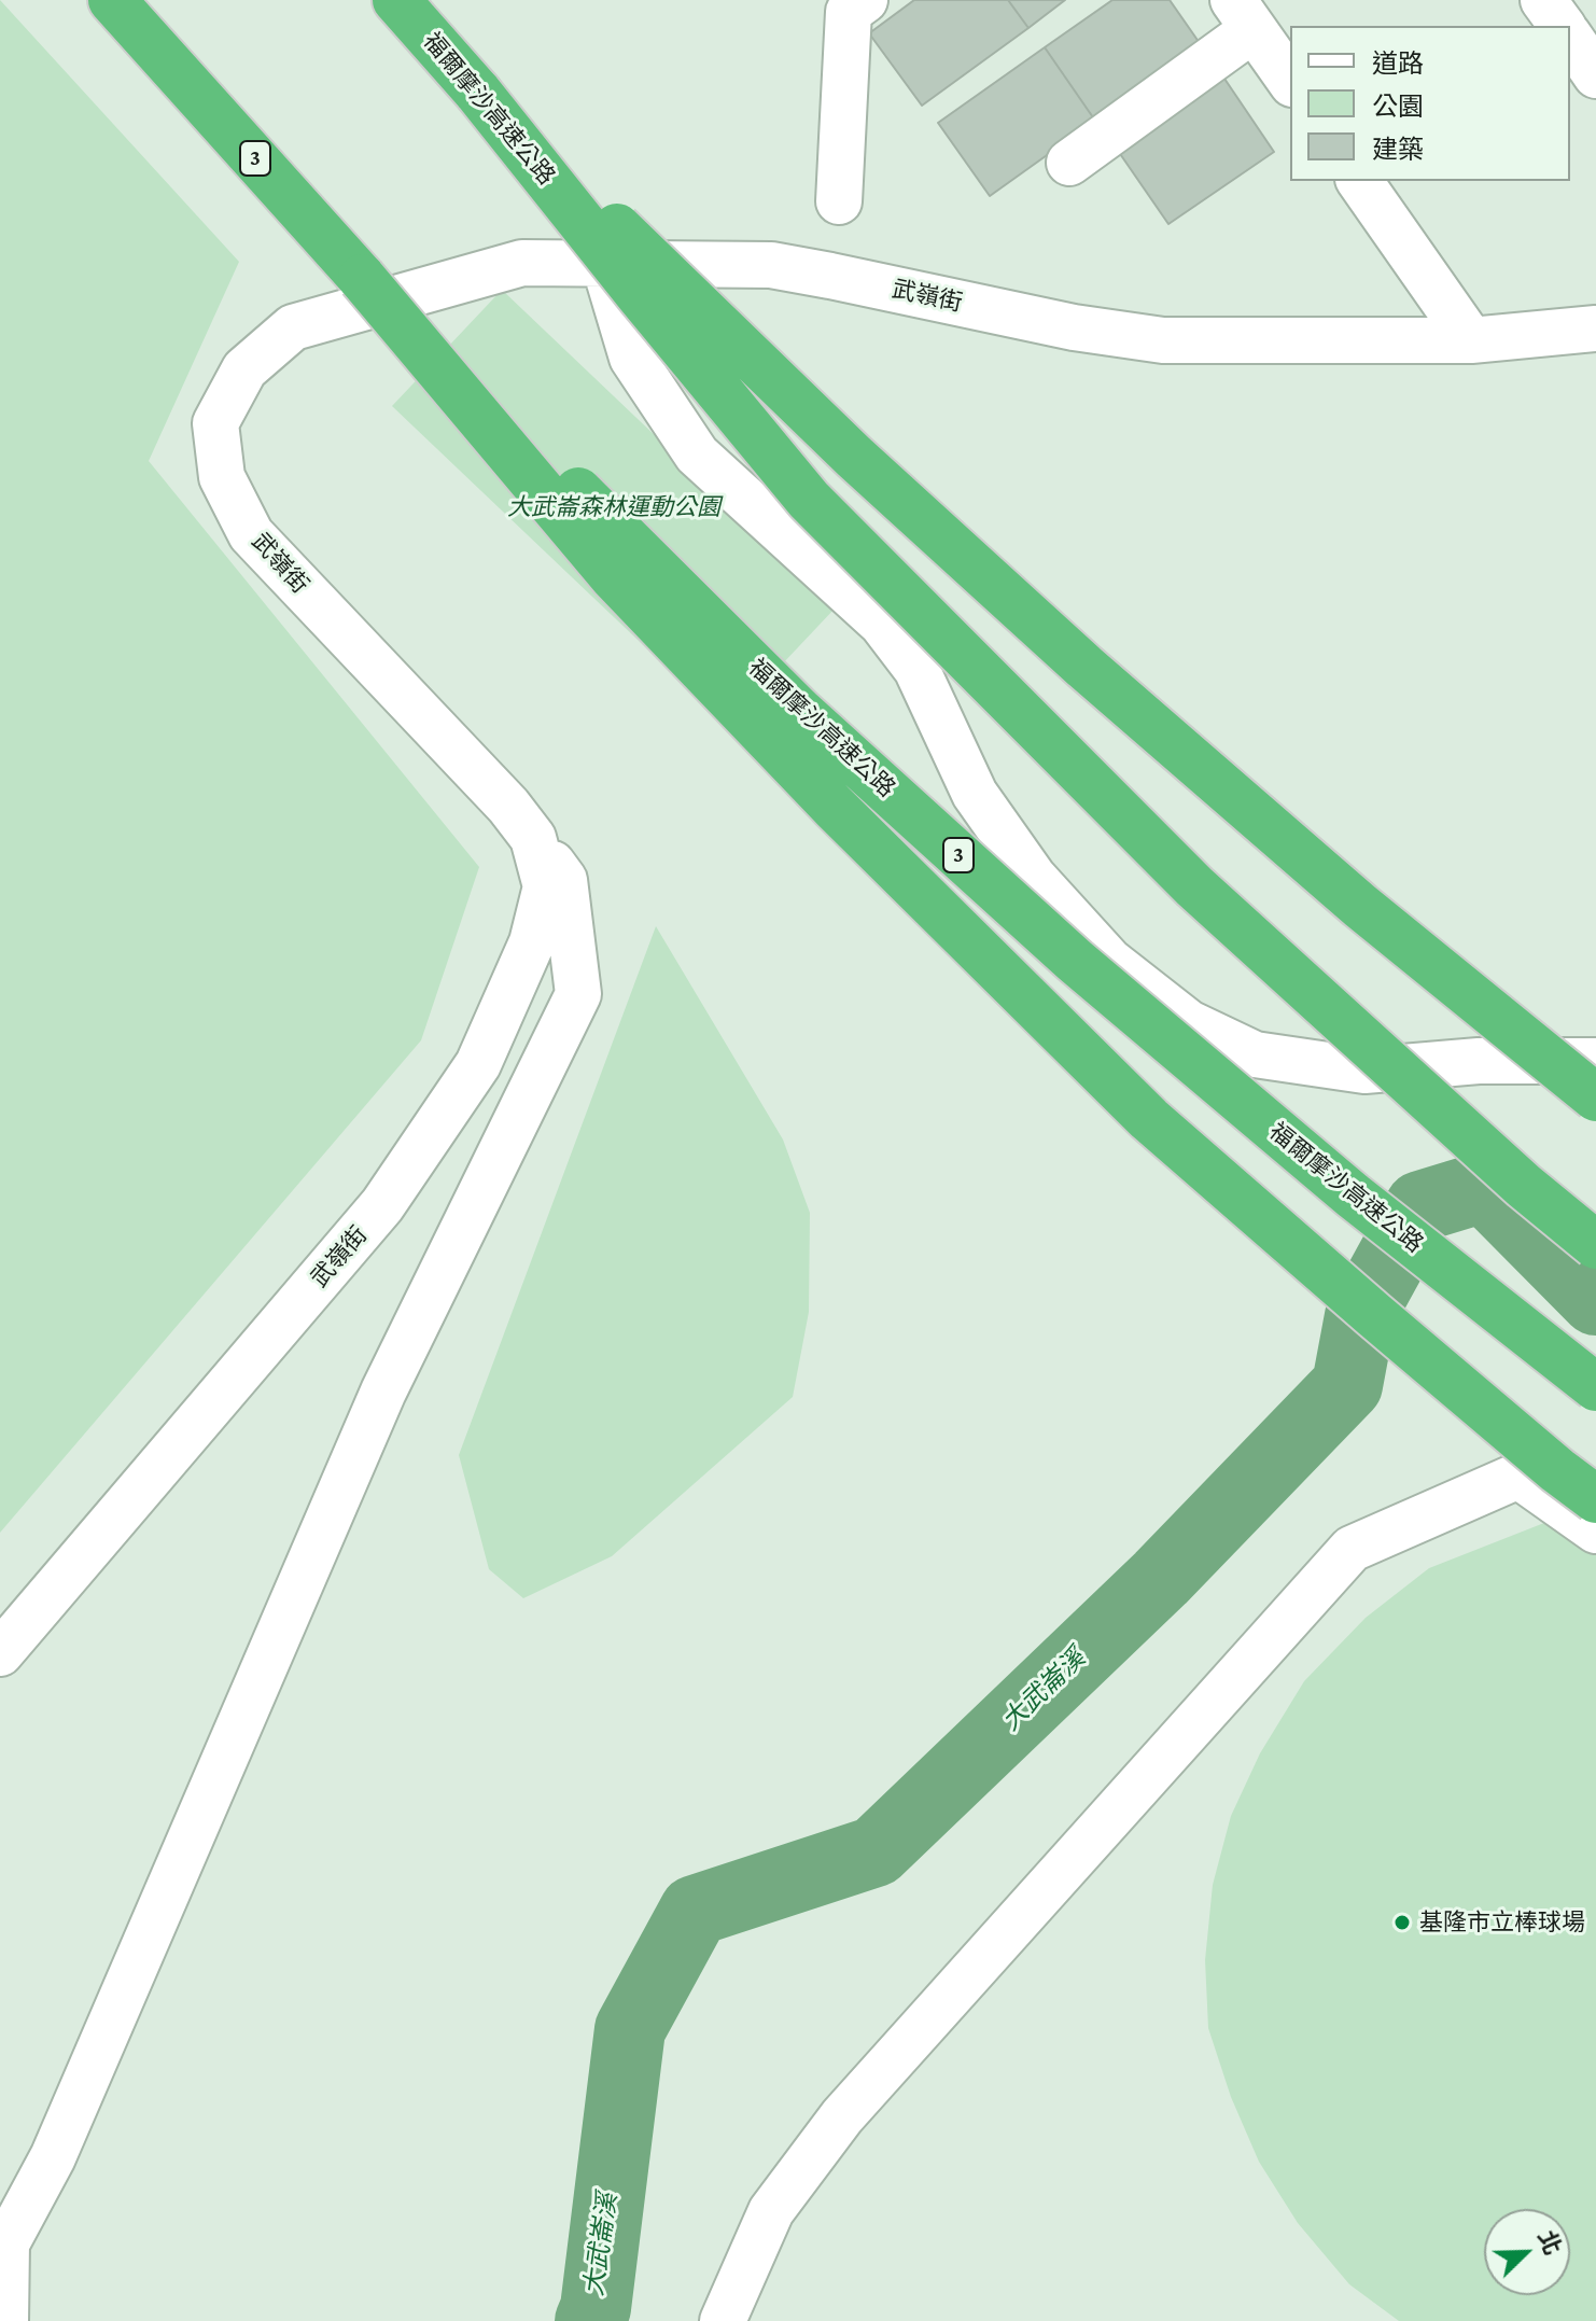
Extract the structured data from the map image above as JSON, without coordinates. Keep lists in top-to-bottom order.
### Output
{
  "streets": {
    "highway": ["福爾摩沙高速公路", "3"],
    "street": ["武嶺街"]
  },
  "water": ["大武崙溪"],
  "parks": ["大武崙森林運動公園"],
  "places": ["基隆市立棒球場"],
  "legend": ["道路", "公園", "建築"],
  "north": "top right"
}
